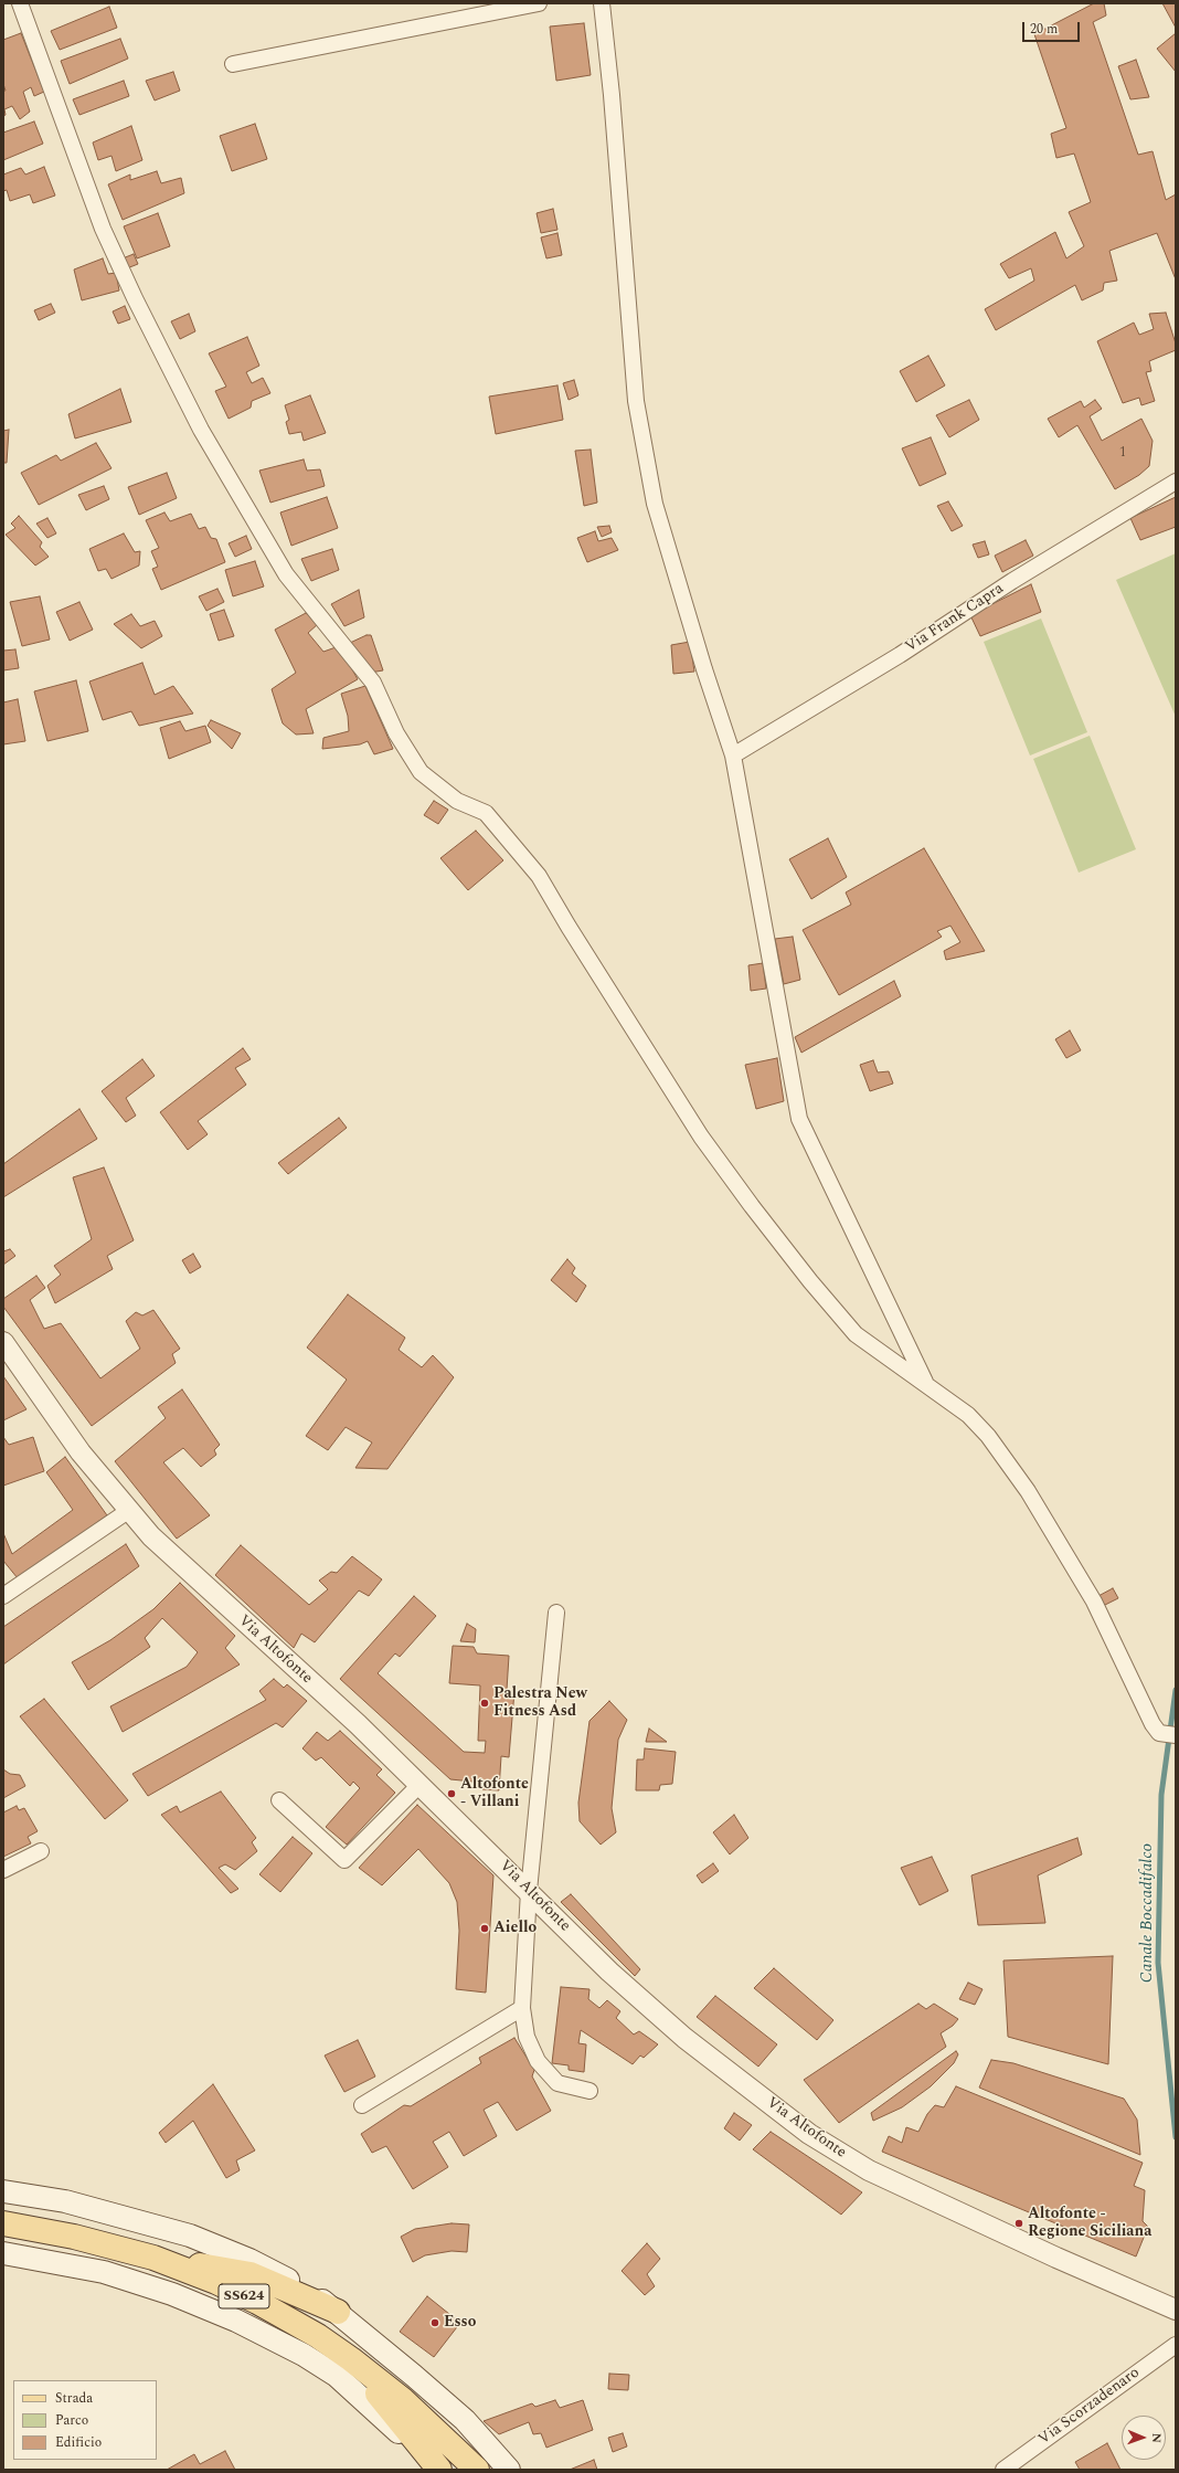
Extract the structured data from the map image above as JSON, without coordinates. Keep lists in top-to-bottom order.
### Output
{
  "streets": {
    "main road": ["SS624"],
    "street": ["Via Frank Capra", "Via Altofonte", "Via Scorzadenaro"]
  },
  "water": ["Canale Boccadifalco"],
  "places": [
    "Palestra New Fitness Asd",
    "Altofonte - Villani",
    "Aiello",
    "Altofonte - Regione Siciliana",
    "Esso"
  ],
  "house_numbers": ["1"],
  "legend": ["Strada", "Parco", "Edificio"],
  "scale_bar": "20 m",
  "north": "right"
}
